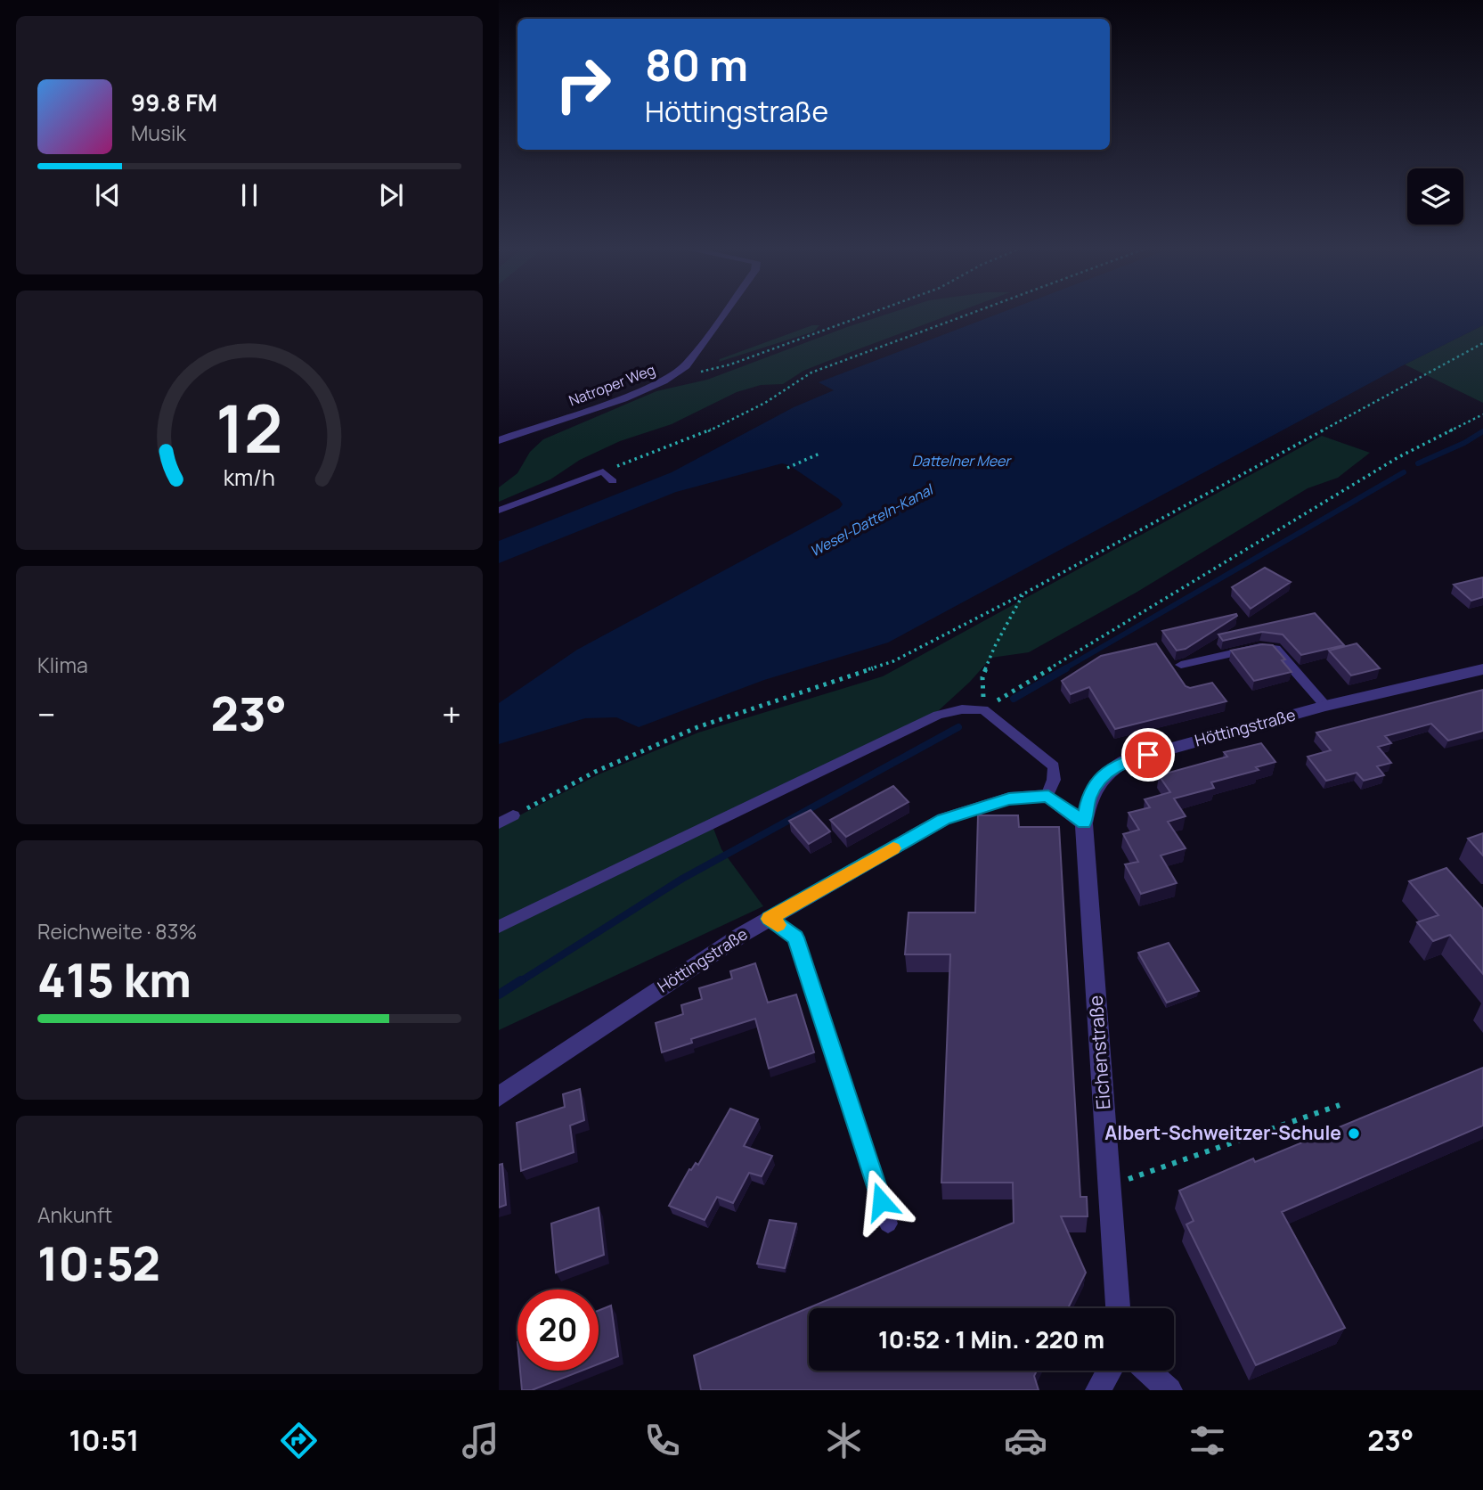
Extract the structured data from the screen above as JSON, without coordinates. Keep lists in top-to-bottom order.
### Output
{
  "streets": {
    "street": ["Natroper Weg", "Höttingstraße", "Eichenstraße"]
  },
  "crossings": [
    ["Höttingstraße", "Eichenstraße"]
  ],
  "water": ["Dattelner Meer", "Wesel-Datteln-Kanal"],
  "places": ["Albert-Schweitzer-Schule"],
  "page": {
    "turn": ["80 m", "Höttingstraße"],
    "song": ["99.8 FM", "Musik"],
    "tile": [
      "Klima",
      ["Reichweite · 83%", "415 km"],
      ["Ankunft", "10:52"]
    ],
    "heat": ["−", "23°", "+"],
    "limit": "20",
    "trip": "10:52 · 1 Min. · 220 m",
    "tabs": ["10:51", "23°"],
    "gauge": ["12", "km/h"]
  }
}
